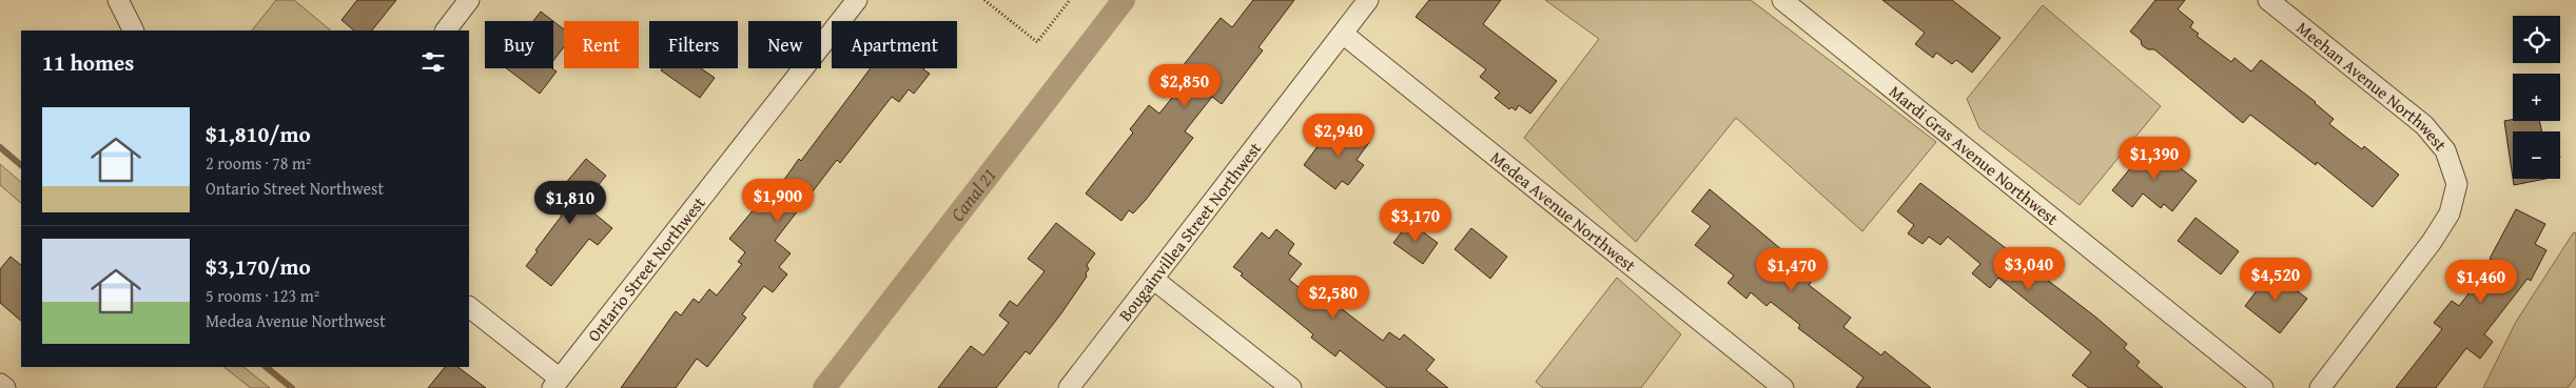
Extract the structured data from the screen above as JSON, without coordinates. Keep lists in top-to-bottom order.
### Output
{
  "streets": {
    "street": [
      "Meehan Avenue Northwest",
      "Mardi Gras Avenue Northwest",
      "Medea Avenue Northwest",
      "Bougainvillea Street Northwest",
      "Ontario Street Northwest"
    ]
  },
  "crossings": [
    ["Medea Avenue Northwest", "Bougainvillea Street Northwest"]
  ],
  "water": ["Canal 21"],
  "page": {
    "map_buttons": ["+", "−"],
    "chip": [
      "Buy",
      "Rent",
      "Filters",
      "New",
      "Apartment"
    ],
    "heading": "11 homes",
    "price": [
      "$2,850",
      "$2,940",
      "$1,390",
      "$1,900",
      "$1,810",
      "$3,170",
      "$3,040",
      "$1,470",
      "$4,520",
      "$1,460",
      "$2,580"
    ],
    "list": [
      {
        "name": "$1,810/mo",
        "note": "2 rooms · 78 m² · Ontario Street Northwest"
      },
      {
        "name": "$3,170/mo",
        "note": "5 rooms · 123 m² · Medea Avenue Northwest"
      }
    ]
  }
}
